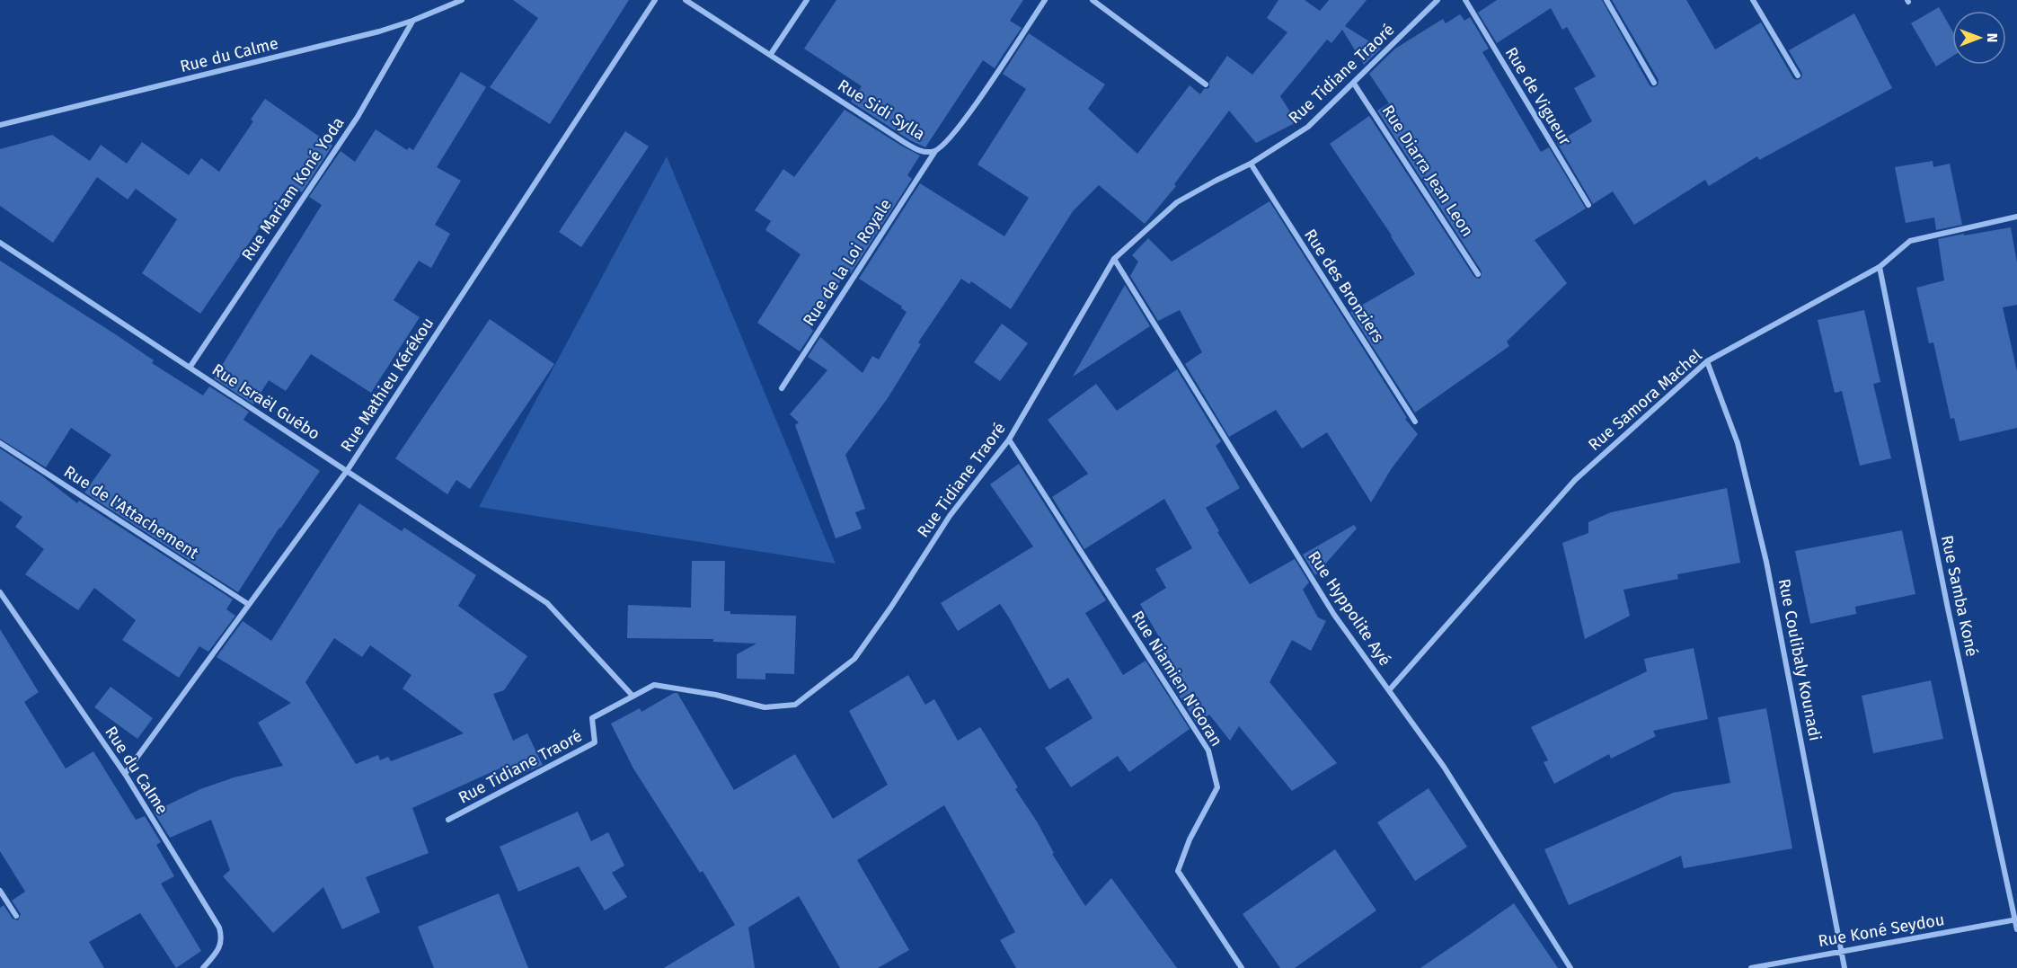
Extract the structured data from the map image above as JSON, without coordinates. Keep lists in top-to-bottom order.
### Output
{
  "streets": {
    "street": [
      "Rue du Calme",
      "Rue Tidiane Traoré",
      "Rue de Vigueur",
      "Rue Sidi Sylla",
      "Rue Diarra Jean Leon",
      "Rue Mariam Koné Yoda",
      "Rue de la Loi Royale",
      "Rue des Bronziers",
      "Rue Mathieu Kérékou",
      "Rue Samora Machel",
      "Rue Israël Guébo",
      "Rue de l'Attachement",
      "Rue Samba Koné",
      "Rue Hyppolite Ayé",
      "Rue Coulibaly Kounadi",
      "Rue Niamien N'Goran",
      "Rue Koné Seydou"
    ]
  },
  "crossings": [
    ["Rue du Calme", "Rue Mariam Koné Yoda"],
    ["Rue du Calme", "Rue Mathieu Kérékou"],
    ["Rue Tidiane Traoré", "Rue Diarra Jean Leon"],
    ["Rue Tidiane Traoré", "Rue des Bronziers"],
    ["Rue Tidiane Traoré", "Rue Israël Guébo"],
    ["Rue Tidiane Traoré", "Rue Hyppolite Ayé"],
    ["Rue Tidiane Traoré", "Rue Niamien N'Goran"],
    ["Rue Sidi Sylla", "Rue de la Loi Royale"],
    ["Rue Mariam Koné Yoda", "Rue Israël Guébo"],
    ["Rue Mathieu Kérékou", "Rue Israël Guébo"],
    ["Rue Mathieu Kérékou", "Rue de l'Attachement"],
    ["Rue Samora Machel", "Rue Samba Koné"],
    ["Rue Samora Machel", "Rue Hyppolite Ayé"],
    ["Rue Samora Machel", "Rue Coulibaly Kounadi"],
    ["Rue Samba Koné", "Rue Koné Seydou"],
    ["Rue Coulibaly Kounadi", "Rue Koné Seydou"]
  ],
  "north": "right"
}
